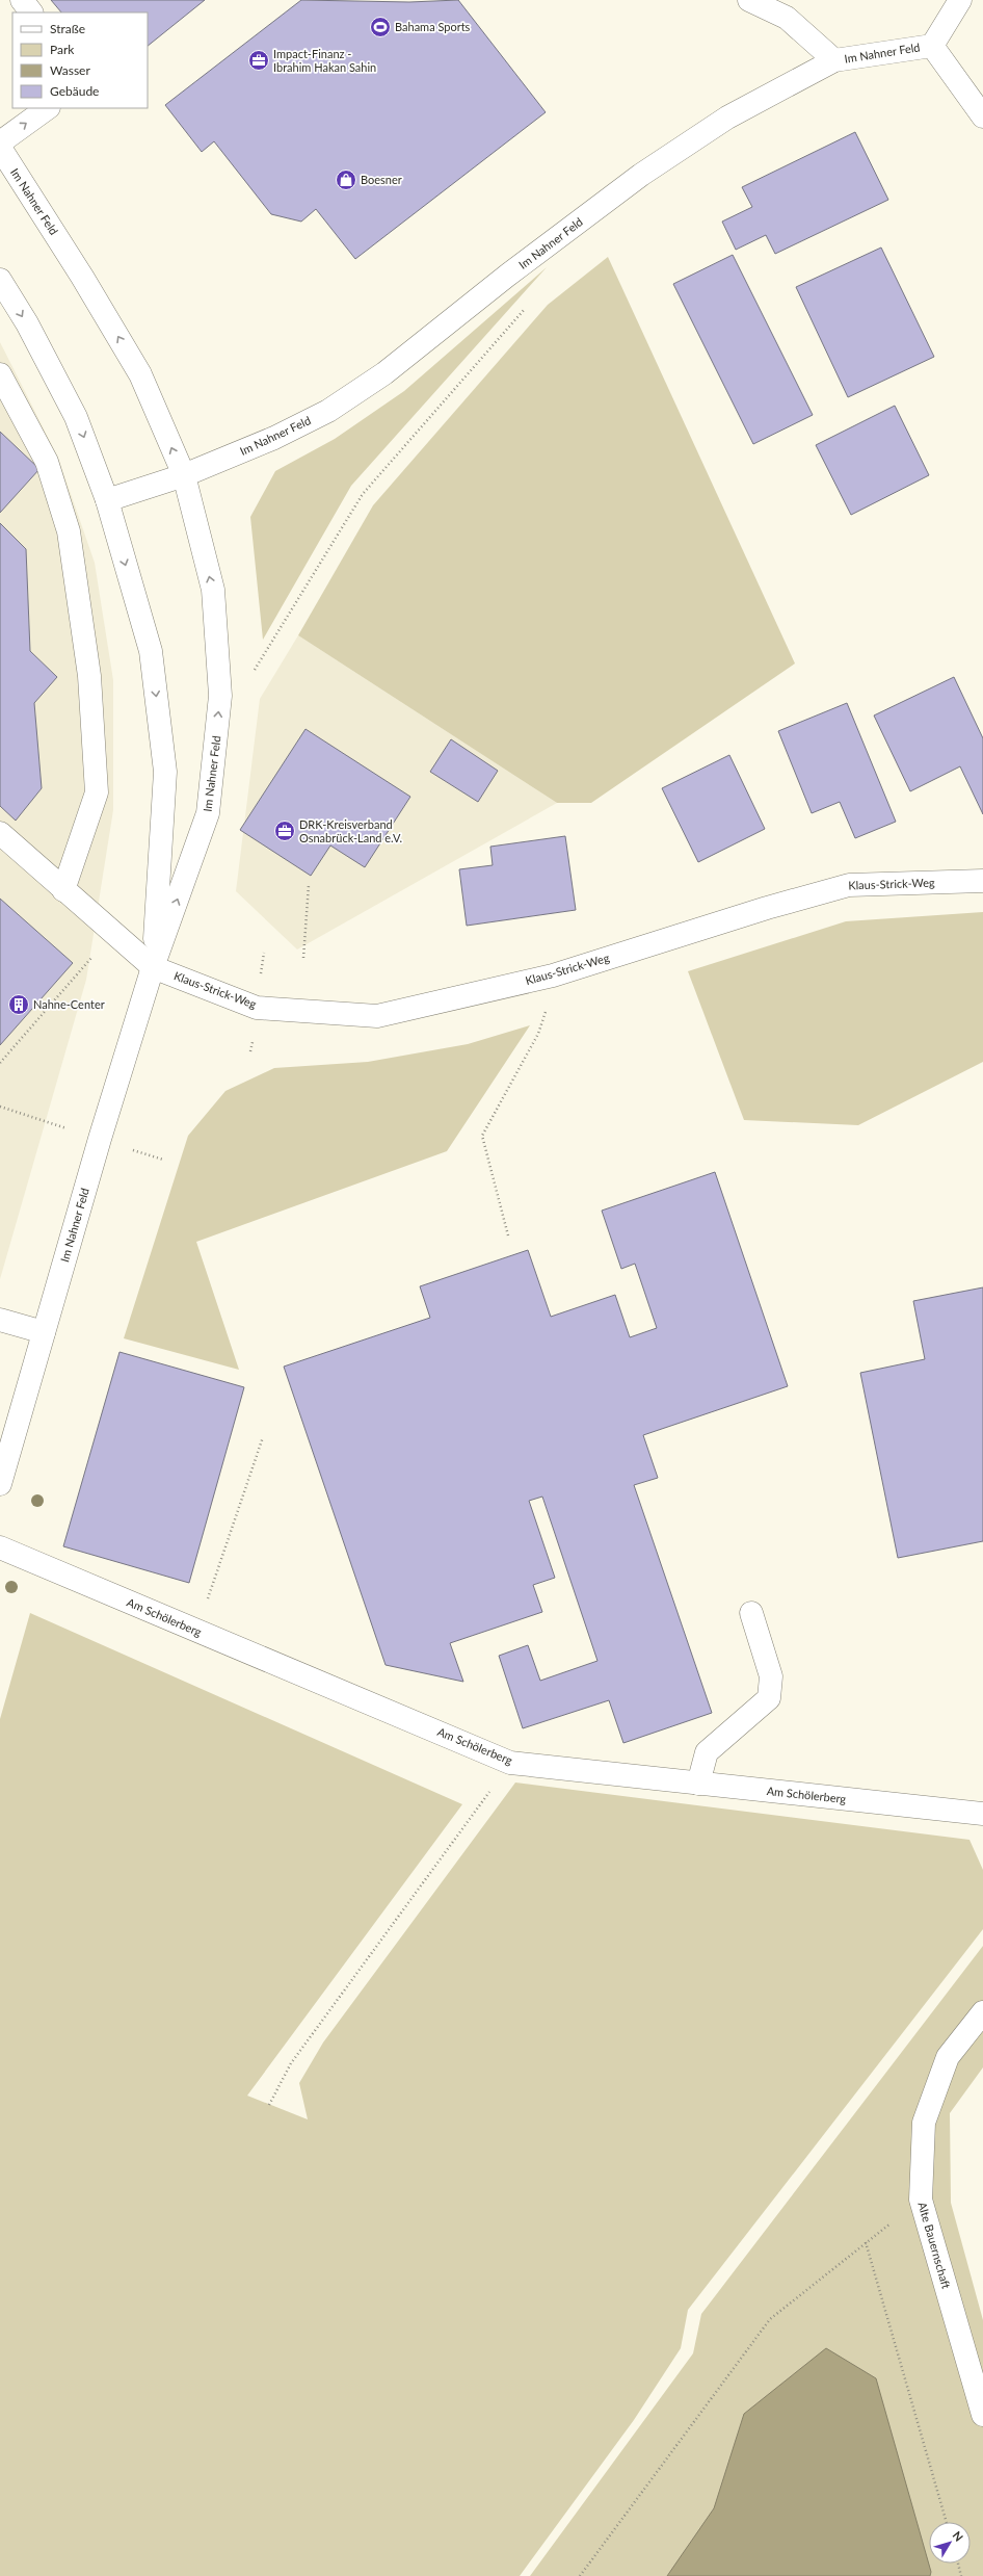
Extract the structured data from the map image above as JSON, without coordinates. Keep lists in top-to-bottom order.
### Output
{
  "streets": {
    "street": [
      "Im Nahner Feld",
      "Klaus-Strick-Weg",
      "Am Schölerberg",
      "Alte Bauernschaft"
    ]
  },
  "crossings": [
    ["Im Nahner Feld", "Klaus-Strick-Weg"]
  ],
  "places": {
    "sports": ["Bahama Sports"],
    "office": ["Impact-Finanz - Ibrahim Hakan Sahin", "DRK-Kreisverband Osnabrück-Land e.V."],
    "shop": ["Boesner"],
    "building": ["Nahne-Center"]
  },
  "legend": [
    "Straße",
    "Park",
    "Wasser",
    "Gebäude"
  ],
  "north": "top right"
}
